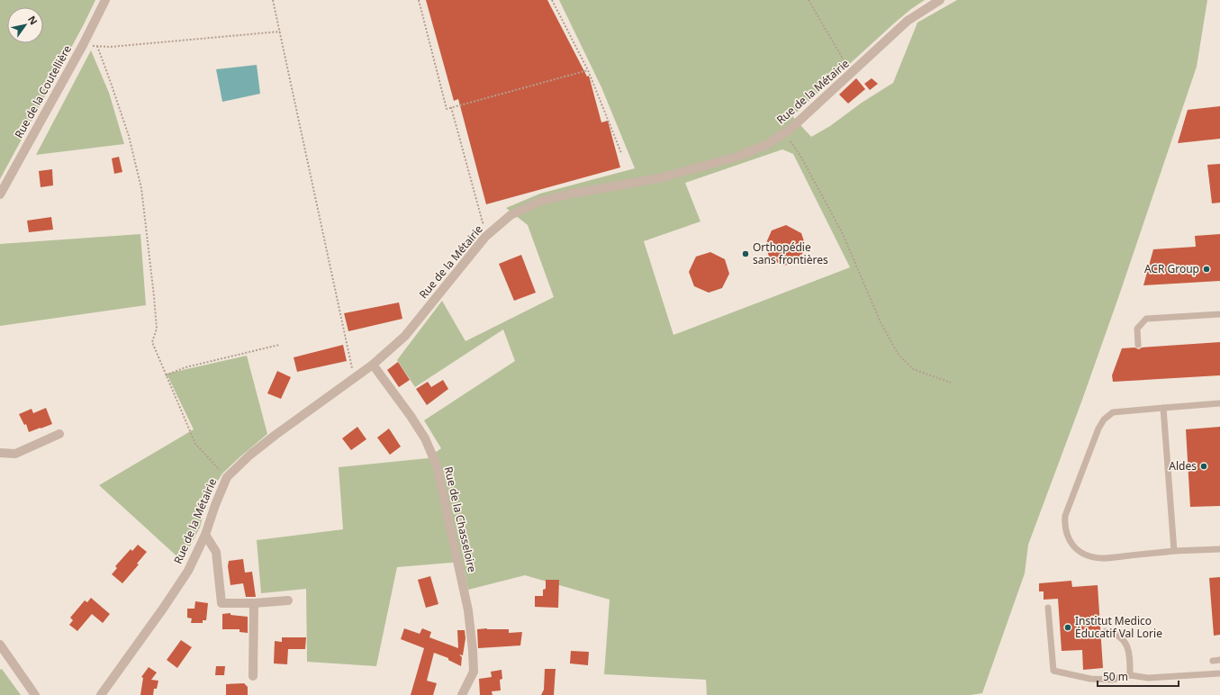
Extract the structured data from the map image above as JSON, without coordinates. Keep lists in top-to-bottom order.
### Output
{
  "streets": {
    "street": ["Rue de la Coutellière", "Rue de la Métairie", "Rue de la Chasseloire"]
  },
  "crossings": [
    ["Rue de la Métairie", "Rue de la Chasseloire"]
  ],
  "places": [
    "Orthopédie sans frontières",
    "ACR Group",
    "Aldes",
    "Institut Medico Éducatif Val Lorie"
  ],
  "scale_bar": "50 m",
  "north": "top right"
}
